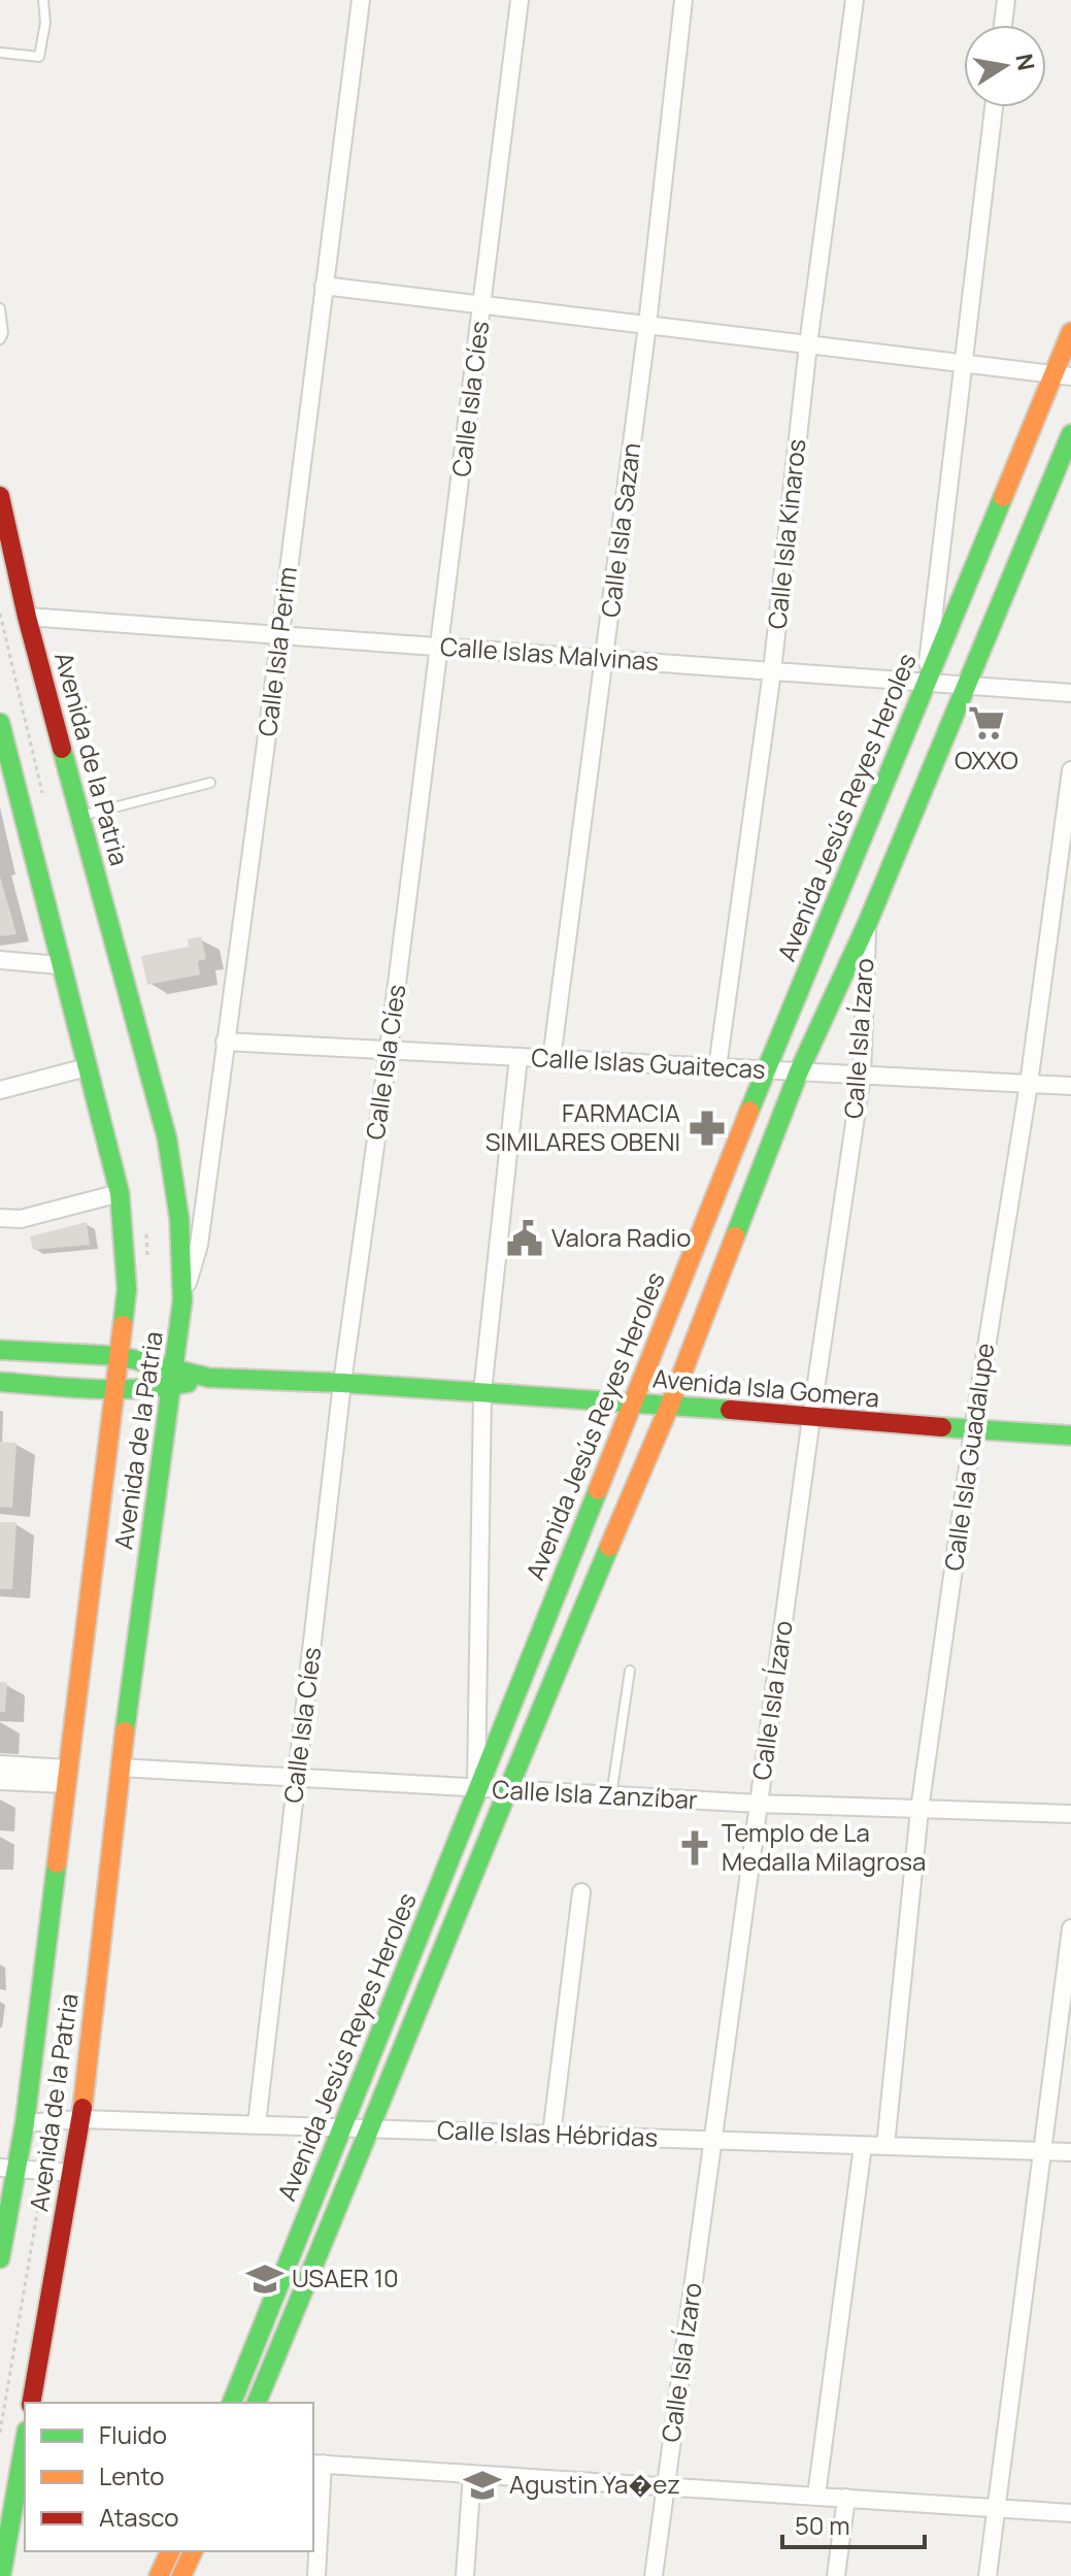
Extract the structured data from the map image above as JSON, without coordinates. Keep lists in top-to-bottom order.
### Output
{
  "streets": {
    "street": [
      "Calle Isla Cíes",
      "Calle Isla Sazan",
      "Calle Isla Kinaros",
      "Calle Isla Perim",
      "Calle Islas Malvinas",
      "Avenida de la Patria",
      "Avenida Jesús Reyes Heroles",
      "Calle Isla Ízaro",
      "Calle Islas Guaitecas",
      "Avenida Isla Gomera",
      "Calle Isla Guadalupe",
      "Calle Isla Zanzíbar",
      "Calle Islas Hébridas"
    ]
  },
  "crossings": [
    ["Calle Isla Cíes", "Calle Islas Malvinas"],
    ["Calle Isla Cíes", "Calle Islas Guaitecas"],
    ["Calle Isla Cíes", "Avenida Isla Gomera"],
    ["Calle Isla Cíes", "Calle Isla Zanzíbar"],
    ["Calle Isla Cíes", "Calle Islas Hébridas"],
    ["Calle Isla Sazan", "Calle Islas Malvinas"],
    ["Calle Isla Sazan", "Calle Islas Guaitecas"],
    ["Calle Isla Kinaros", "Calle Islas Malvinas"],
    ["Calle Isla Kinaros", "Calle Islas Guaitecas"],
    ["Calle Isla Perim", "Calle Islas Malvinas"],
    ["Calle Isla Perim", "Avenida de la Patria"],
    ["Calle Isla Perim", "Calle Islas Guaitecas"],
    ["Calle Islas Malvinas", "Avenida de la Patria"],
    ["Calle Islas Malvinas", "Avenida Jesús Reyes Heroles"],
    ["Avenida de la Patria", "Avenida Isla Gomera"],
    ["Avenida de la Patria", "Calle Isla Zanzíbar"],
    ["Avenida de la Patria", "Calle Islas Hébridas"],
    ["Avenida Jesús Reyes Heroles", "Calle Isla Ízaro"],
    ["Avenida Jesús Reyes Heroles", "Calle Islas Guaitecas"],
    ["Avenida Jesús Reyes Heroles", "Avenida Isla Gomera"],
    ["Avenida Jesús Reyes Heroles", "Calle Isla Zanzíbar"],
    ["Avenida Jesús Reyes Heroles", "Calle Islas Hébridas"],
    ["Calle Isla Ízaro", "Calle Islas Guaitecas"],
    ["Calle Isla Ízaro", "Avenida Isla Gomera"],
    ["Calle Isla Ízaro", "Calle Isla Zanzíbar"],
    ["Calle Isla Ízaro", "Calle Islas Hébridas"],
    ["Calle Islas Guaitecas", "Calle Isla Guadalupe"],
    ["Avenida Isla Gomera", "Calle Isla Guadalupe"],
    ["Calle Isla Guadalupe", "Calle Isla Zanzíbar"],
    ["Calle Isla Guadalupe", "Calle Islas Hébridas"]
  ],
  "places": {
    "supermarket": ["OXXO"],
    "pharmacy": ["FARMACIA SIMILARES OBENI"],
    "public building": ["Valora Radio"],
    "church": ["Templo de La Medalla Milagrosa"],
    "school or university": ["USAER 10", "Agustin Ya�ez"]
  },
  "legend": ["Fluido", "Lento", "Atasco"],
  "scale_bar": "50 m",
  "north": "right"
}
